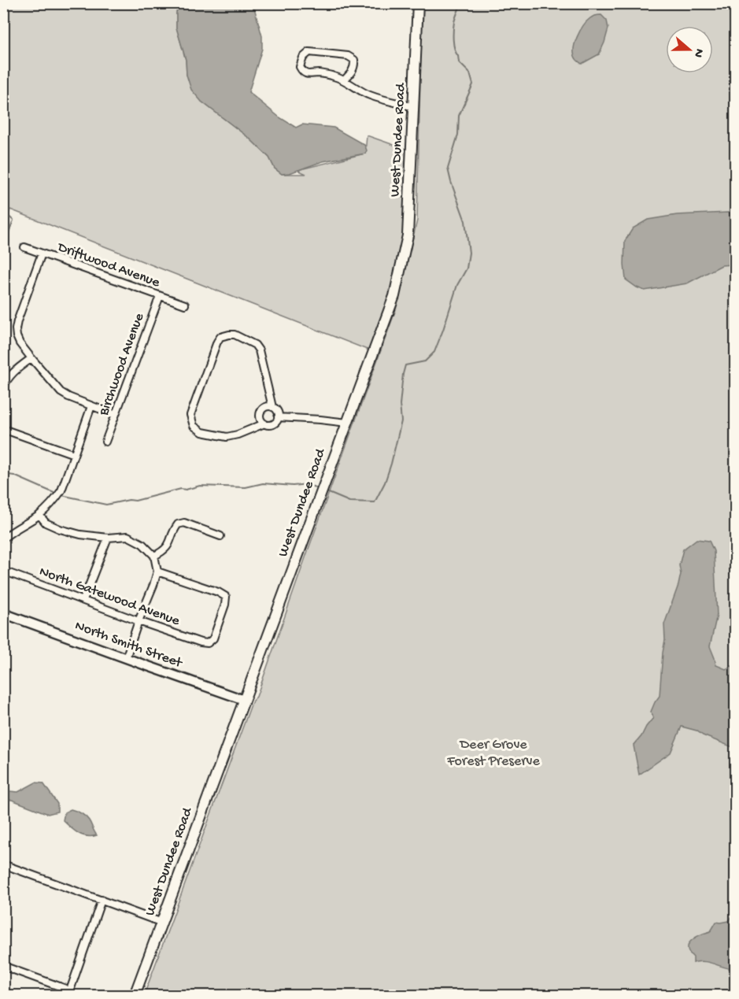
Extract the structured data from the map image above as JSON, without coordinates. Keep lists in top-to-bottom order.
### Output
{
  "streets": {
    "main road": ["West Dundee Road"],
    "street": [
      "Driftwood Avenue",
      "Birchwood Avenue",
      "North Gatewood Avenue",
      "North Smith Street"
    ]
  },
  "crossings": [
    ["West Dundee Road", "North Smith Street"],
    ["Driftwood Avenue", "Birchwood Avenue"]
  ],
  "parks": ["Deer Grove Forest Preserve"],
  "north": "right"
}
